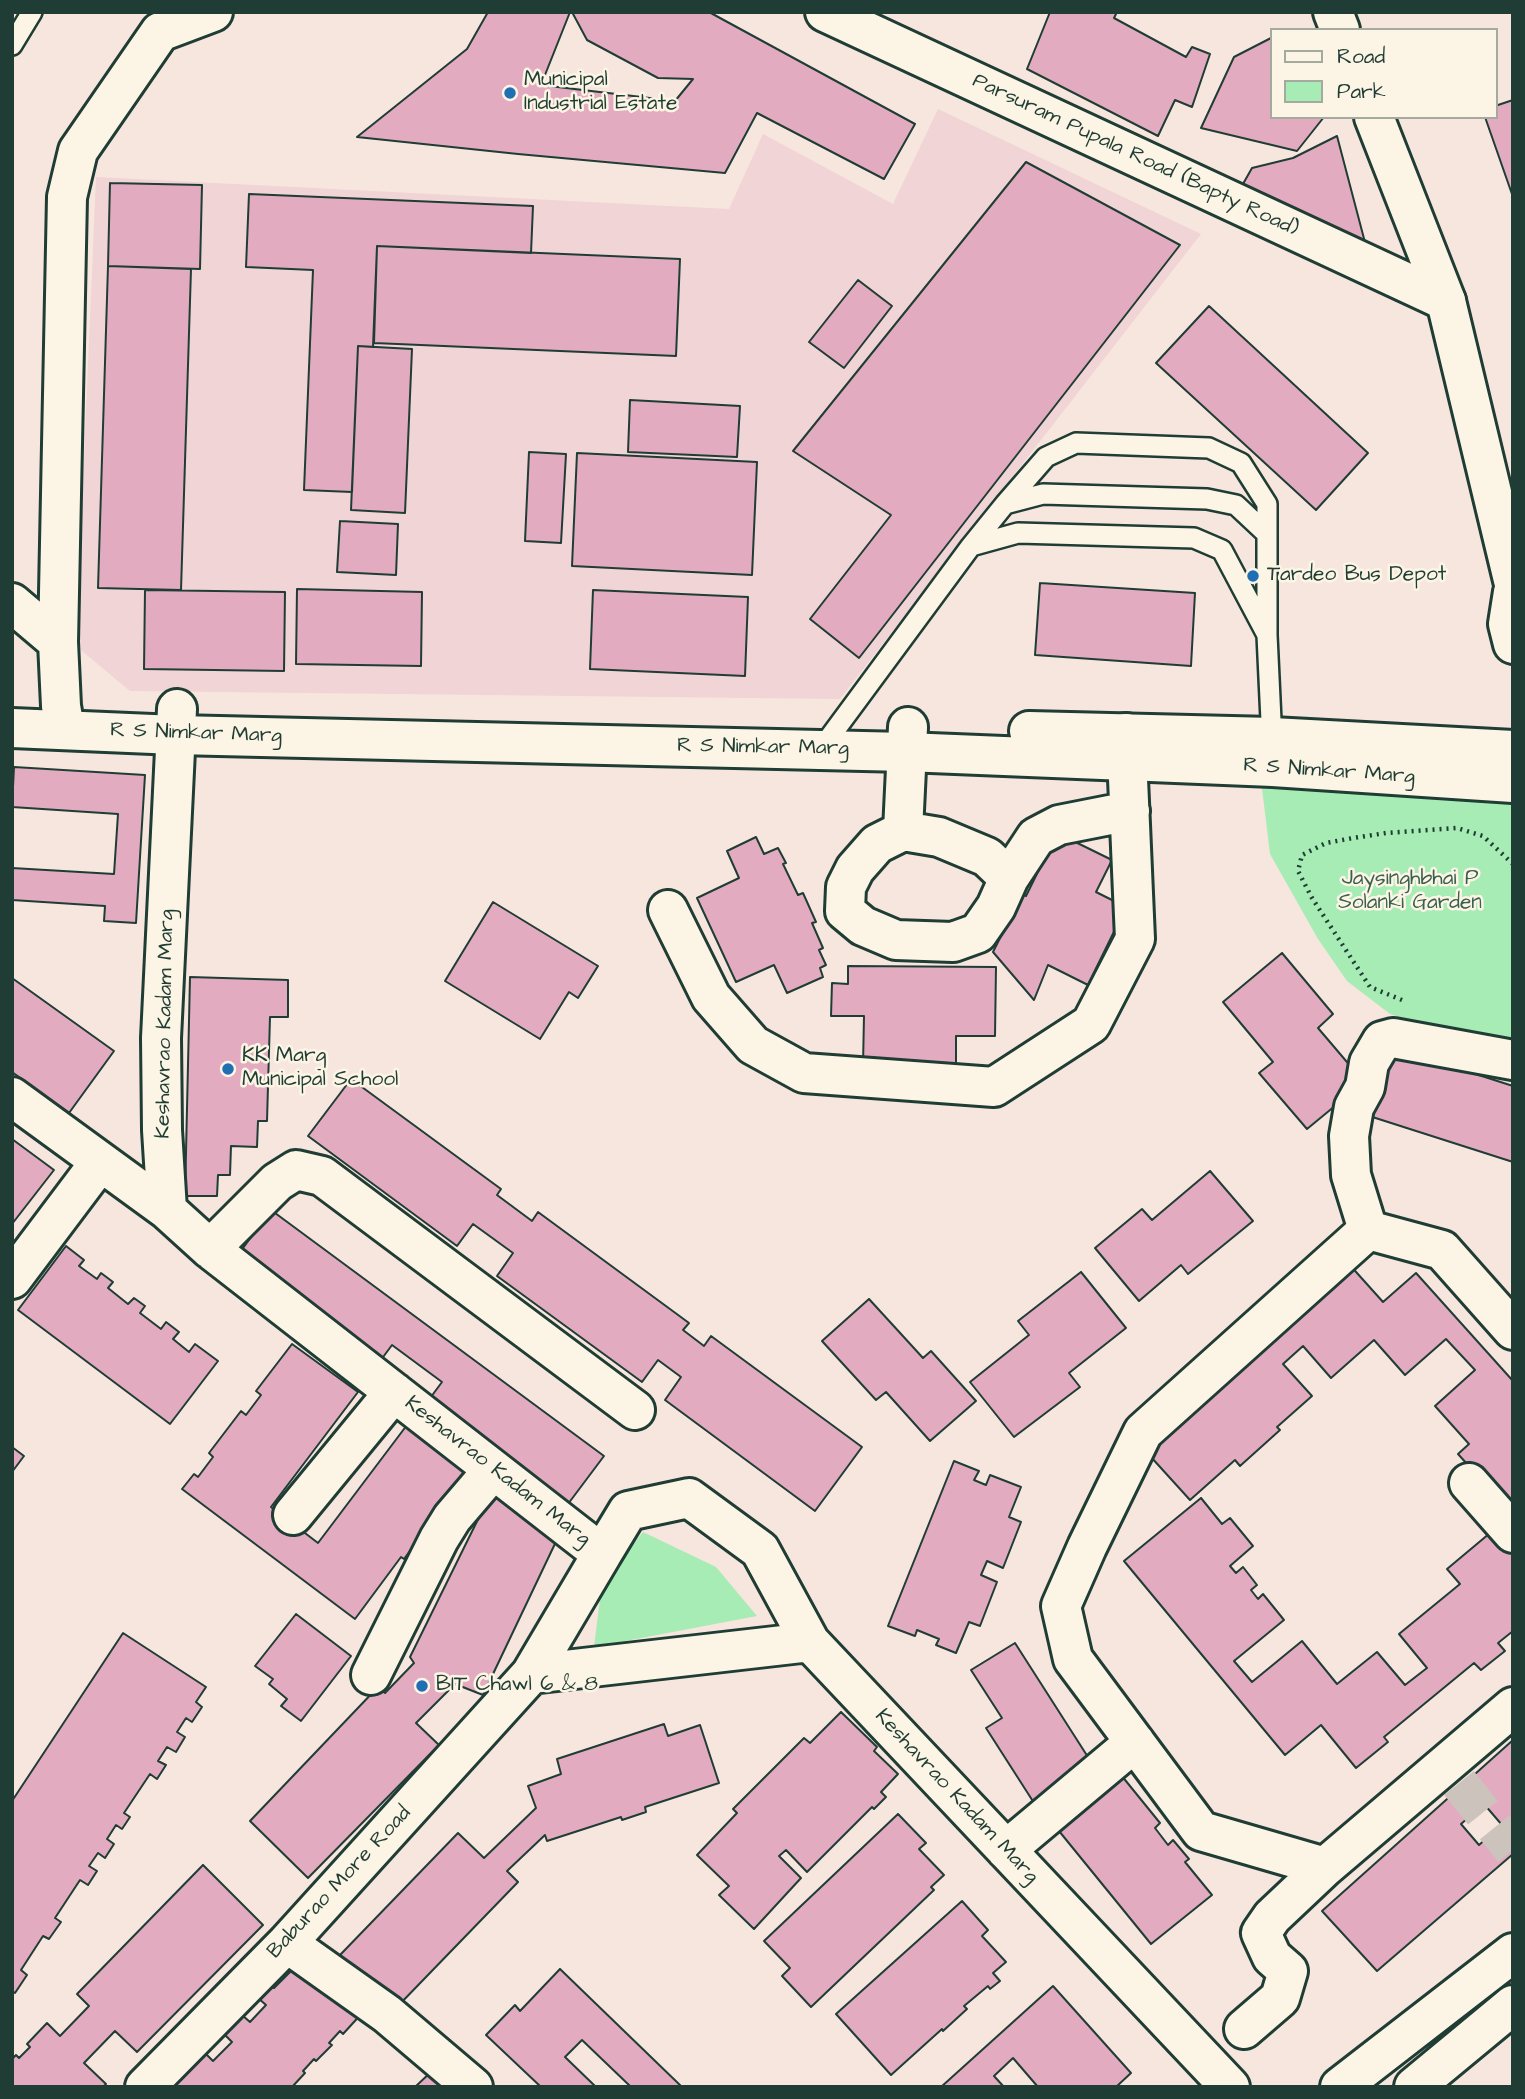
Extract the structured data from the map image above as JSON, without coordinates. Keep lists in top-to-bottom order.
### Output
{
  "streets": {
    "street": [
      "Parsuram Pupala Road (Bapty Road)",
      "R S Nimkar Marg",
      "Keshavrao Kadam Marg",
      "Baburao More Road"
    ]
  },
  "crossings": [
    ["R S Nimkar Marg", "Keshavrao Kadam Marg"],
    ["Keshavrao Kadam Marg", "Baburao More Road"]
  ],
  "parks": ["Jaysinghbhai P Solanki Garden"],
  "places": [
    "Municipal Industrial Estate",
    "Tardeo Bus Depot",
    "KK Marg Municipal School",
    "BIT Chawl 6 & 8"
  ],
  "legend": ["Road", "Park"]
}
